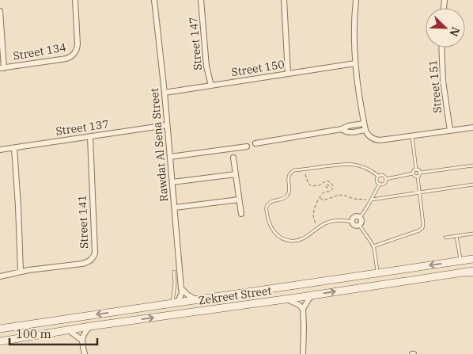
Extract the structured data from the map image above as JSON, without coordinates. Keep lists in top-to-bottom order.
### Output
{
  "streets": {
    "street": [
      "Street 147",
      "Street 134",
      "Street 150",
      "Street 151",
      "Street 137",
      "Rawdat Al Sena Street",
      "Street 141",
      "Zekreet Street"
    ]
  },
  "crossings": [
    ["Street 147", "Street 150"],
    ["Street 150", "Rawdat Al Sena Street"],
    ["Street 137", "Rawdat Al Sena Street"],
    ["Street 137", "Street 141"],
    ["Rawdat Al Sena Street", "Zekreet Street"]
  ],
  "scale_bar": "100 m",
  "north": "bottom right"
}
